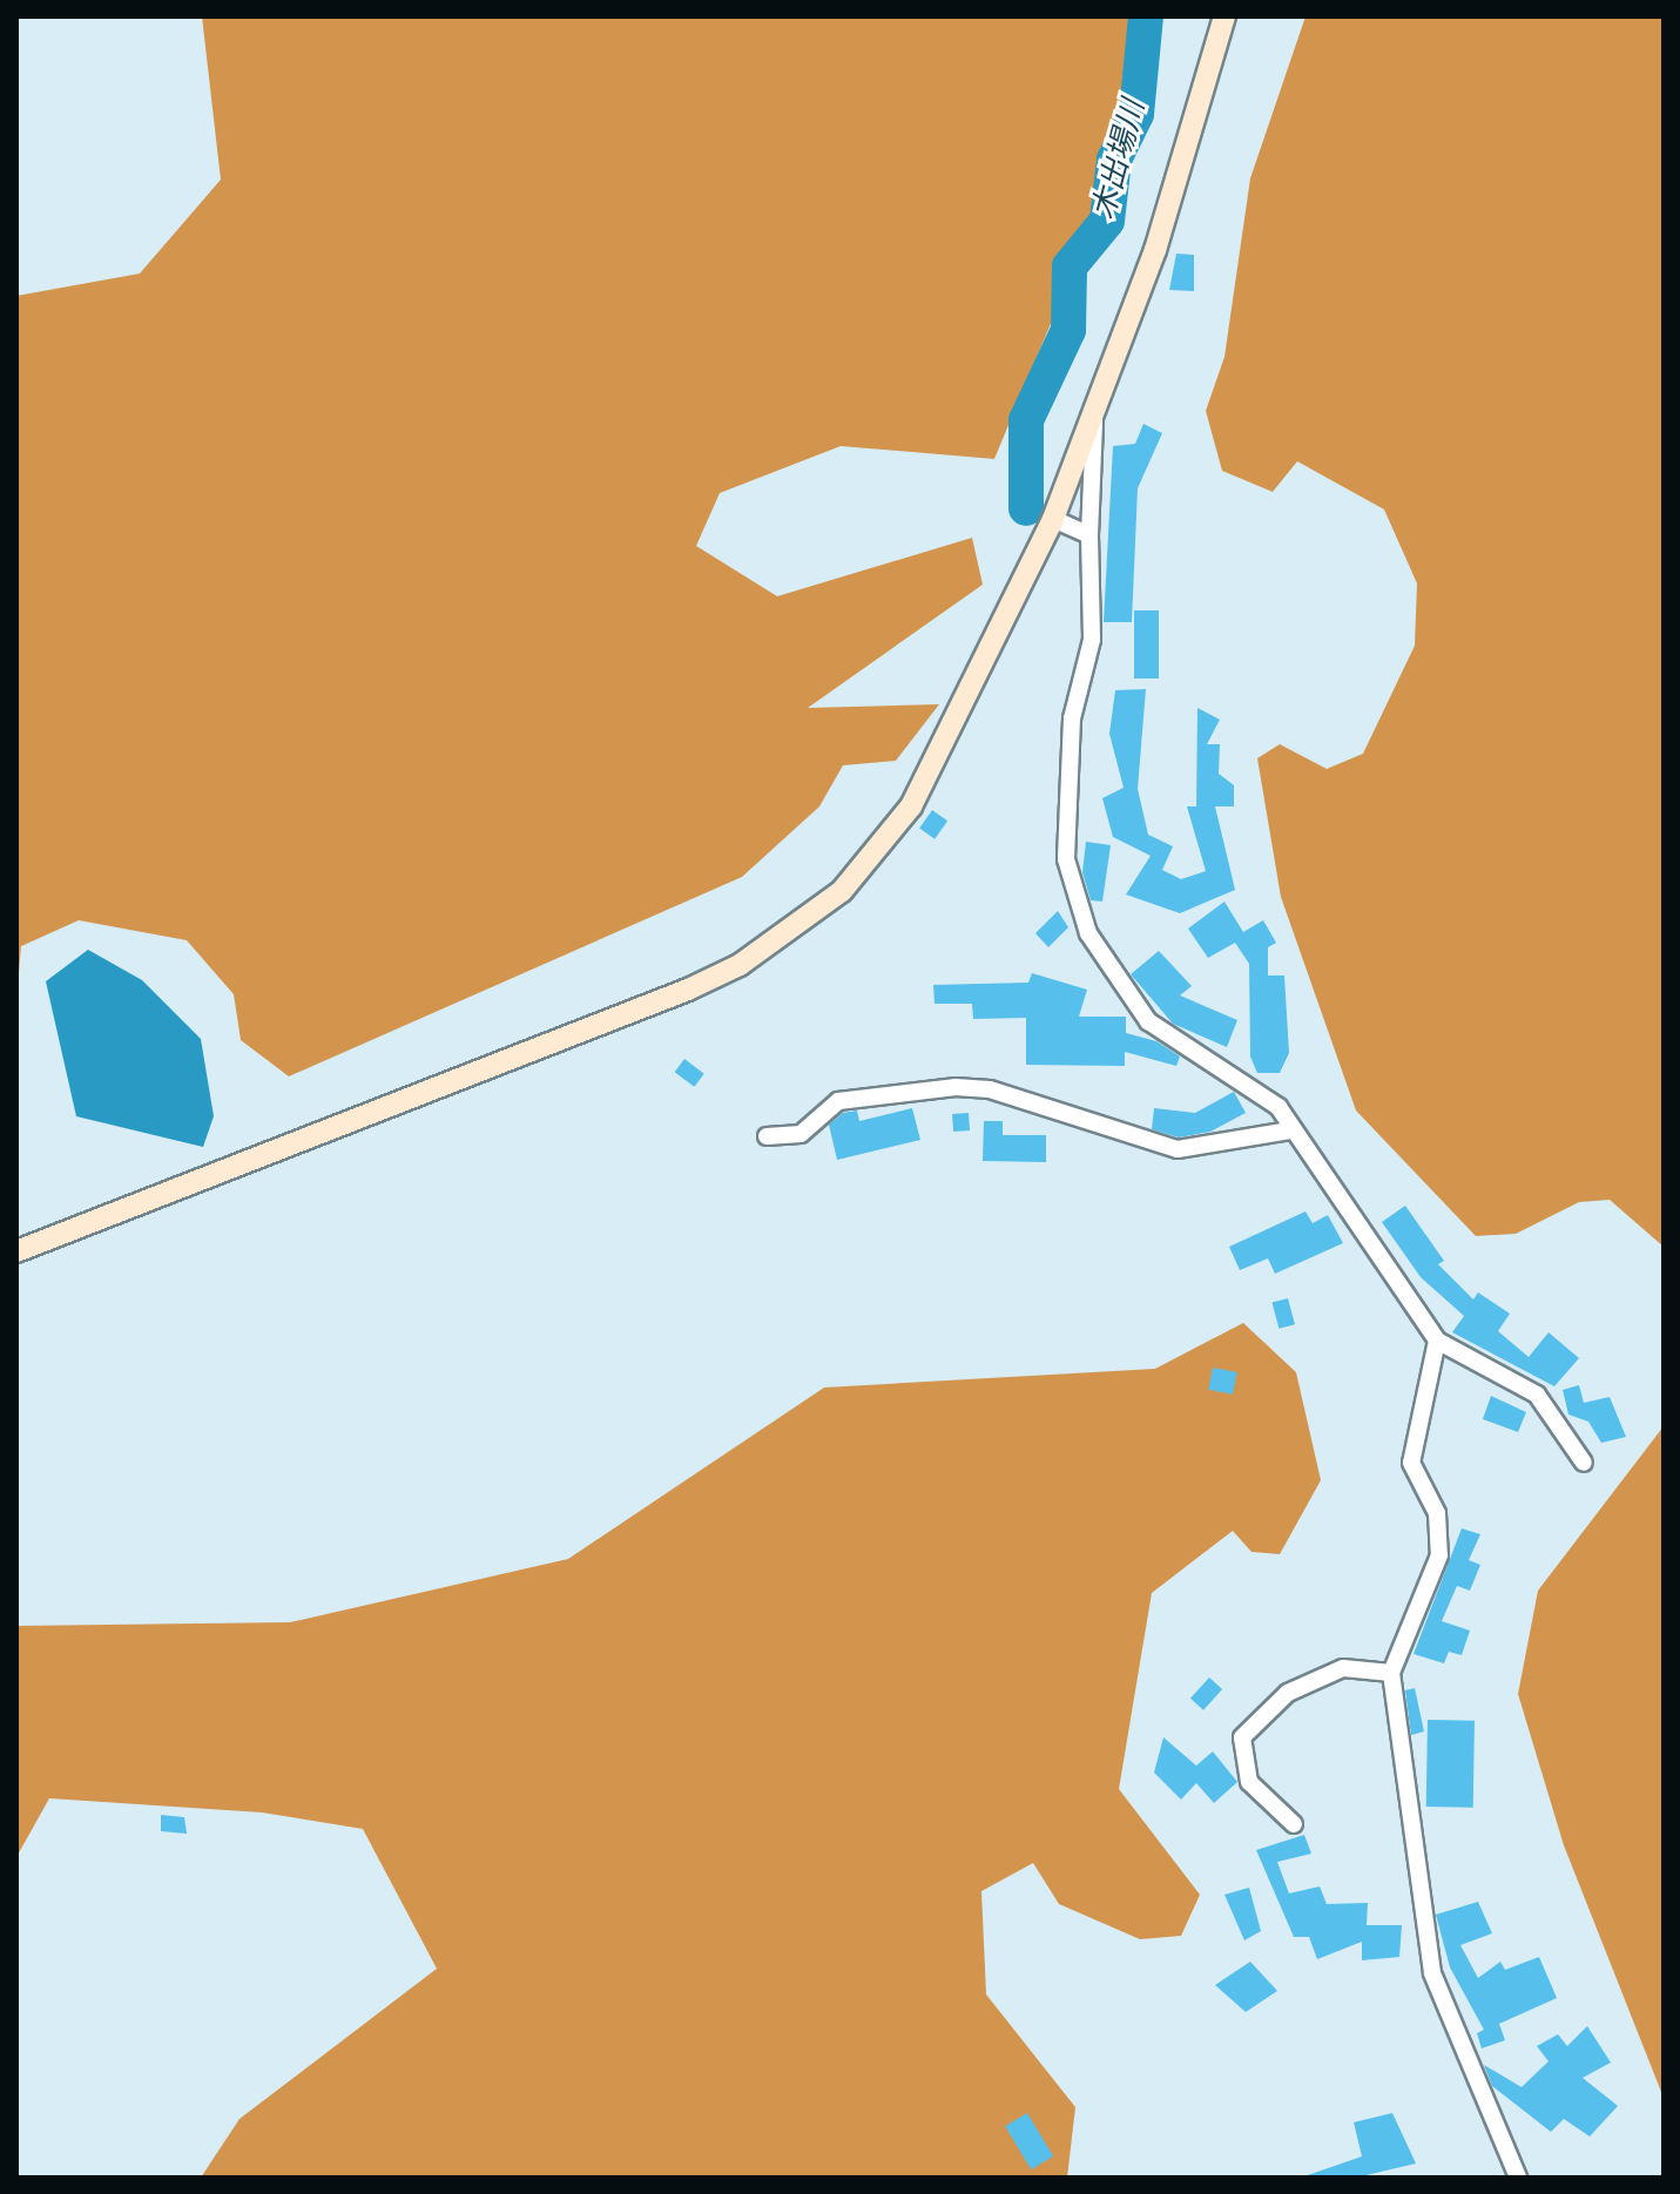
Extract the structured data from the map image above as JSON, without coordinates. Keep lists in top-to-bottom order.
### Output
{
  "water": ["木出場川"]
}
